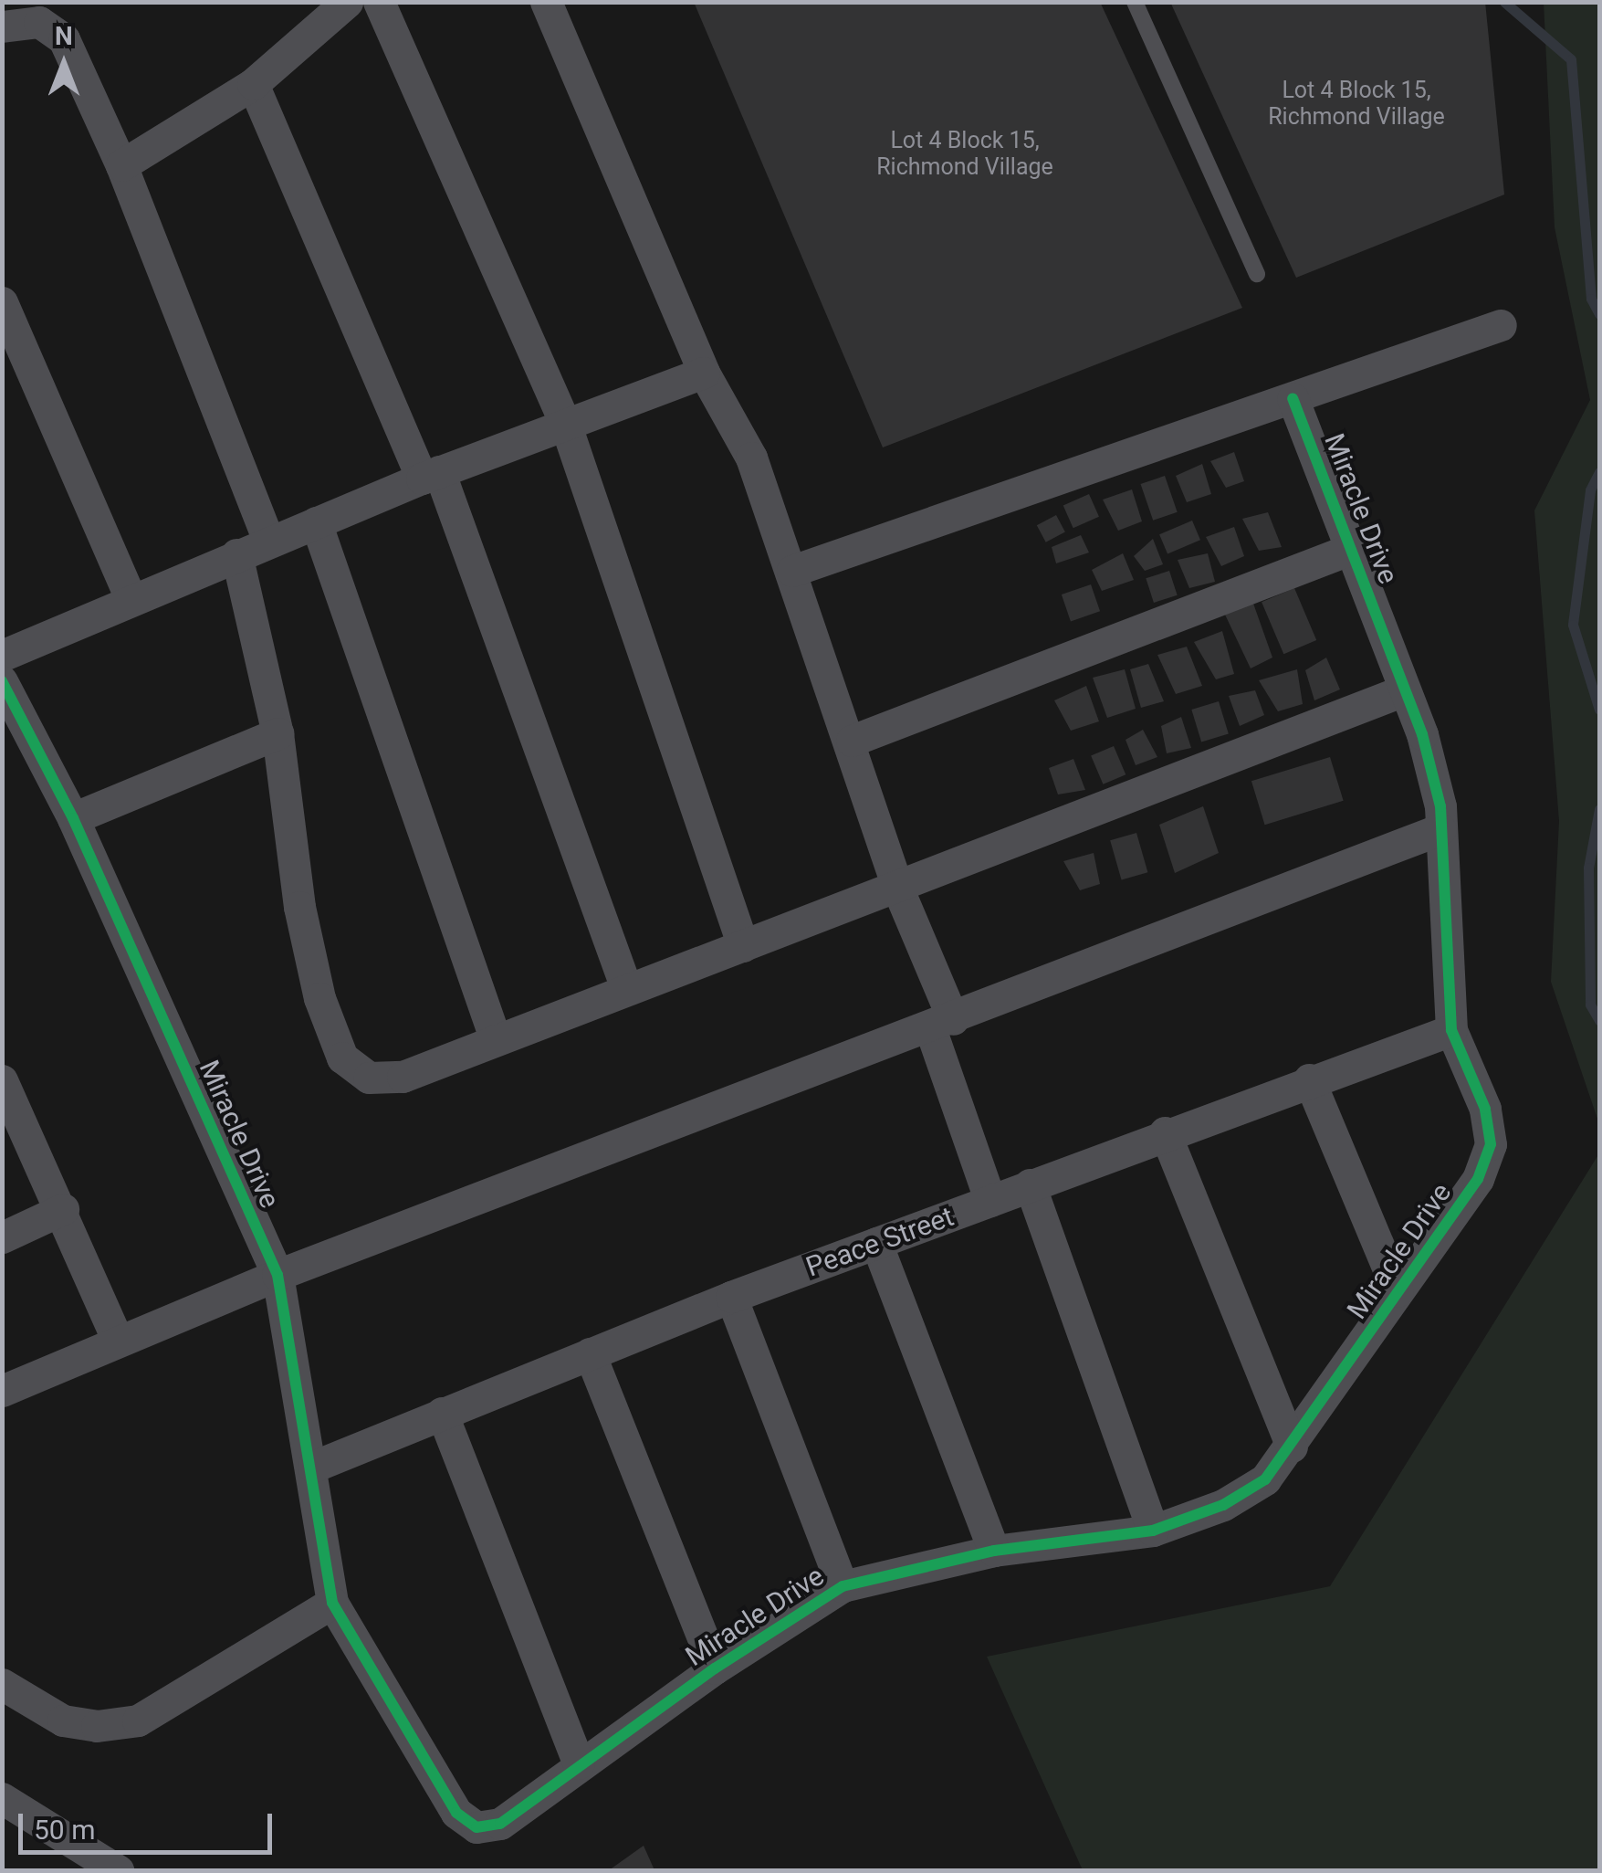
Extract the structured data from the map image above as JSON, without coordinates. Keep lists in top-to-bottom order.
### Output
{
  "streets": {
    "street": ["Miracle Drive", "Peace Street"]
  },
  "crossings": [
    ["Miracle Drive", "Peace Street"]
  ],
  "house_numbers": ["Lot 4 Block 15, Richmond Village", "Lot 4 Block 15, Richmond Village"],
  "scale_bar": "50 m",
  "north": "top"
}
